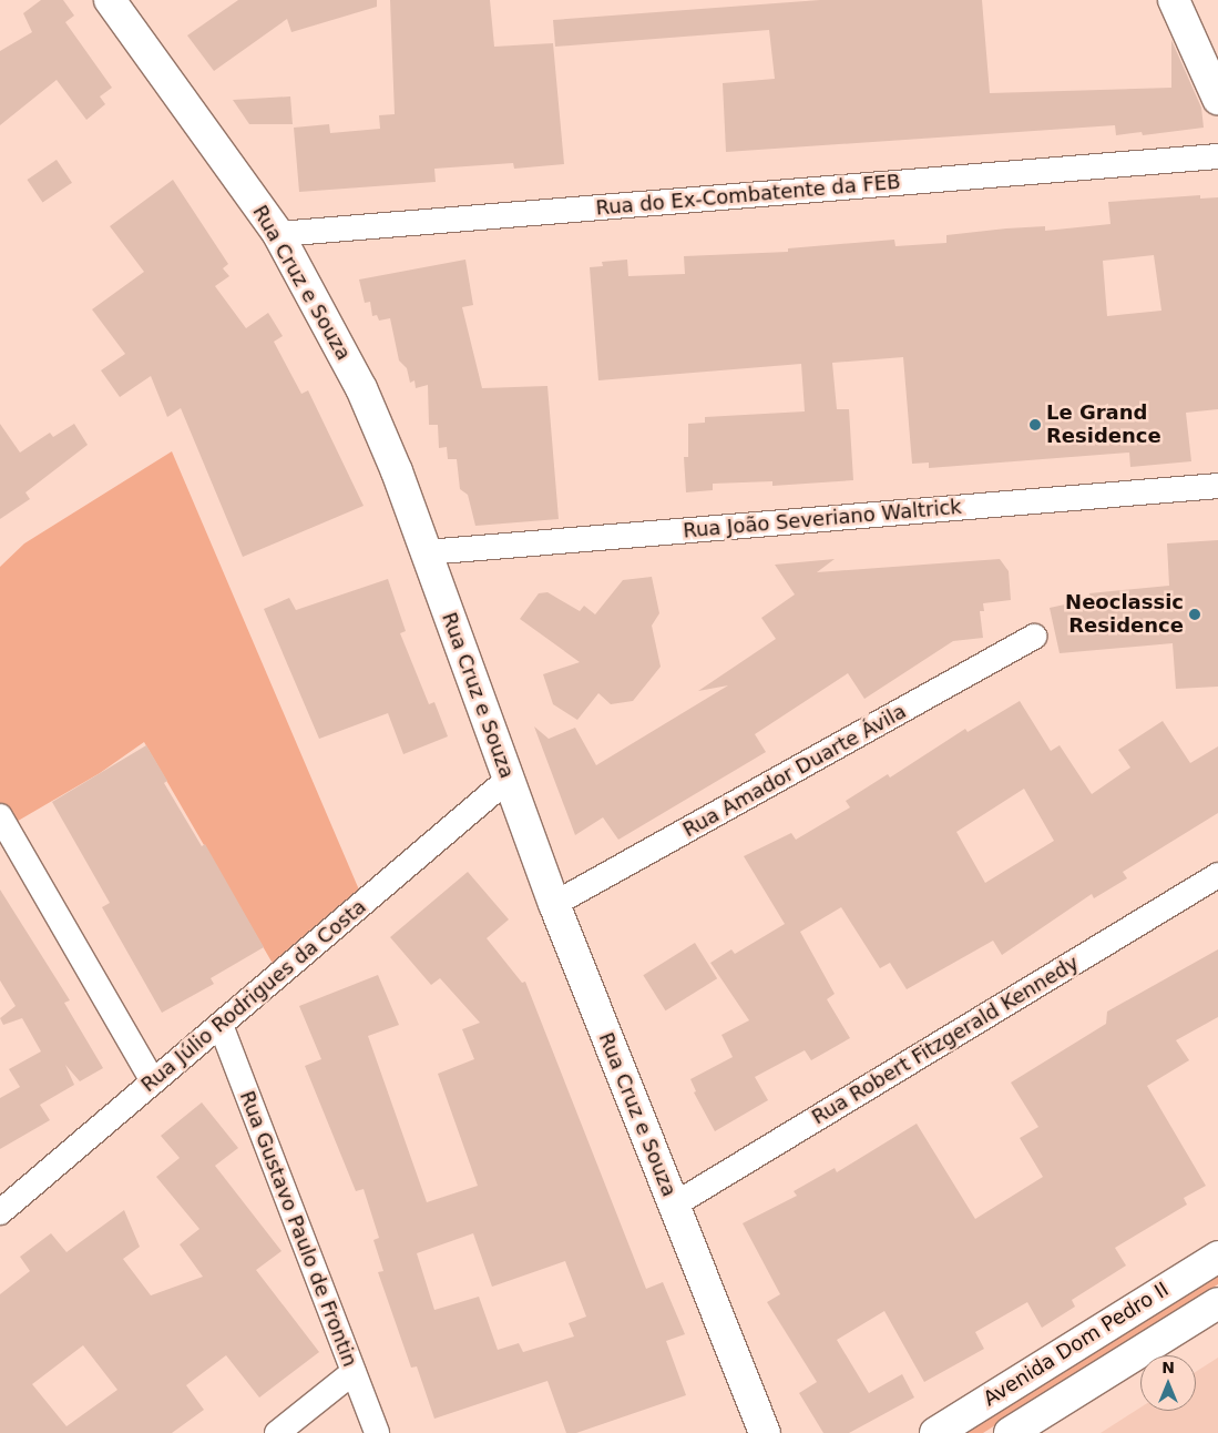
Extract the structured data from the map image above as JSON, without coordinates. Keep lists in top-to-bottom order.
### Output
{
  "streets": {
    "street": [
      "Rua do Ex-Combatente da FEB",
      "Rua Cruz e Souza",
      "Rua João Severiano Waltrick",
      "Rua Amador Duarte Ávila",
      "Rua Júlio Rodrigues da Costa",
      "Rua Robert Fitzgerald Kennedy",
      "Rua Gustavo Paulo de Frontin",
      "Avenida Dom Pedro II"
    ]
  },
  "crossings": [
    ["Rua do Ex-Combatente da FEB", "Rua Cruz e Souza"],
    ["Rua Cruz e Souza", "Rua João Severiano Waltrick"],
    ["Rua Cruz e Souza", "Rua Amador Duarte Ávila"],
    ["Rua Cruz e Souza", "Rua Júlio Rodrigues da Costa"],
    ["Rua Cruz e Souza", "Rua Robert Fitzgerald Kennedy"],
    ["Rua Júlio Rodrigues da Costa", "Rua Gustavo Paulo de Frontin"]
  ],
  "places": ["Le Grand Residence", "Neoclassic Residence"],
  "north": "top"
}
